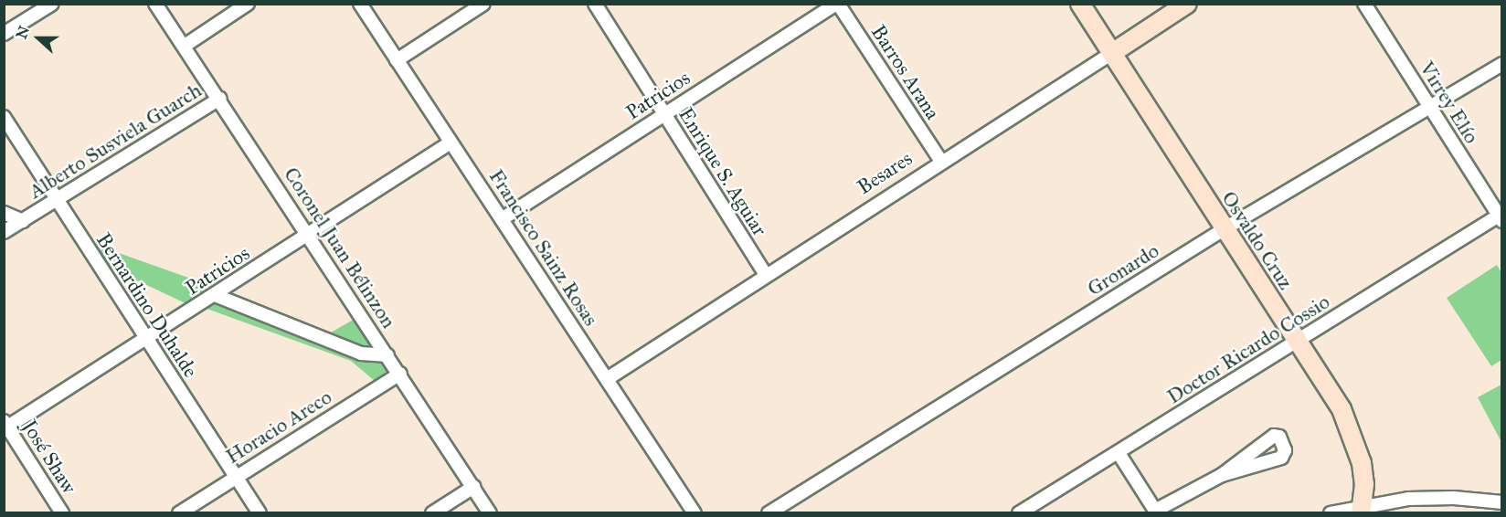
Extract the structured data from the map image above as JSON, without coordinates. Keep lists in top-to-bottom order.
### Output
{
  "streets": {
    "street": [
      "Barros Arana",
      "Patricios",
      "Virrey Elío",
      "Alberto Susviela Guarch",
      "Enrique S. Aguiar",
      "Besares",
      "Osvaldo Cruz",
      "Coronel Juan Bélinzon",
      "Francisco Sainz Rosas",
      "Gronardo",
      "Bernardino Duhalde",
      "Doctor Ricardo Cossio",
      "Horacio Areco",
      "José Shaw"
    ]
  },
  "crossings": [
    ["Barros Arana", "Patricios"],
    ["Barros Arana", "Besares"],
    ["Patricios", "Enrique S. Aguiar"],
    ["Patricios", "Coronel Juan Bélinzon"],
    ["Patricios", "Francisco Sainz Rosas"],
    ["Patricios", "Bernardino Duhalde"],
    ["Patricios", "José Shaw"],
    ["Virrey Elío", "Gronardo"],
    ["Virrey Elío", "Doctor Ricardo Cossio"],
    ["Alberto Susviela Guarch", "Coronel Juan Bélinzon"],
    ["Alberto Susviela Guarch", "Bernardino Duhalde"],
    ["Enrique S. Aguiar", "Besares"],
    ["Besares", "Osvaldo Cruz"],
    ["Besares", "Francisco Sainz Rosas"],
    ["Osvaldo Cruz", "Gronardo"],
    ["Osvaldo Cruz", "Doctor Ricardo Cossio"],
    ["Coronel Juan Bélinzon", "Horacio Areco"],
    ["Bernardino Duhalde", "Horacio Areco"]
  ],
  "north": "left"
}
